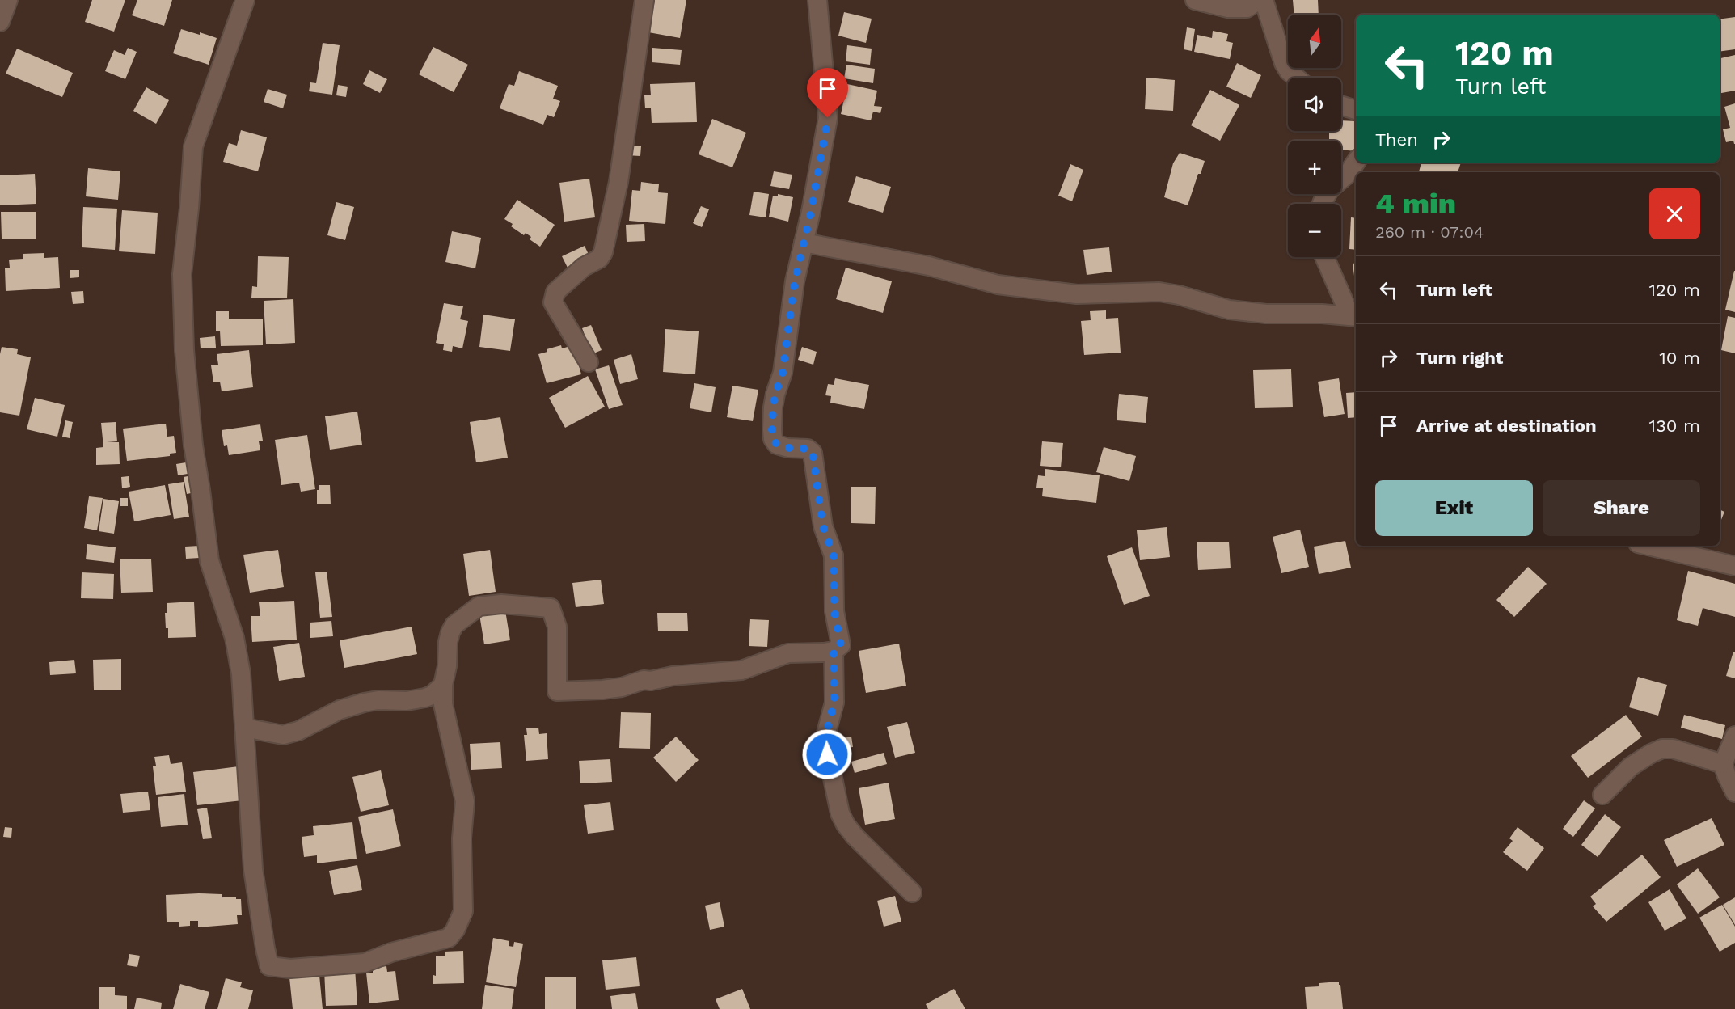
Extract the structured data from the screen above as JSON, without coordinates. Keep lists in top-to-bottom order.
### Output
{
  "north": "top",
  "page": {
    "map_buttons": ["+", "−"],
    "turn": ["120 m", "Turn left"],
    "then": "Then",
    "heading": ["4 min", "260 m · 07:04"],
    "list": [
      {
        "name": "Turn left",
        "value": "120 m"
      },
      {
        "name": "Turn right",
        "value": "10 m"
      },
      {
        "name": "Arrive at destination",
        "value": "130 m"
      }
    ],
    "buttons": ["Exit", "Share"]
  }
}
